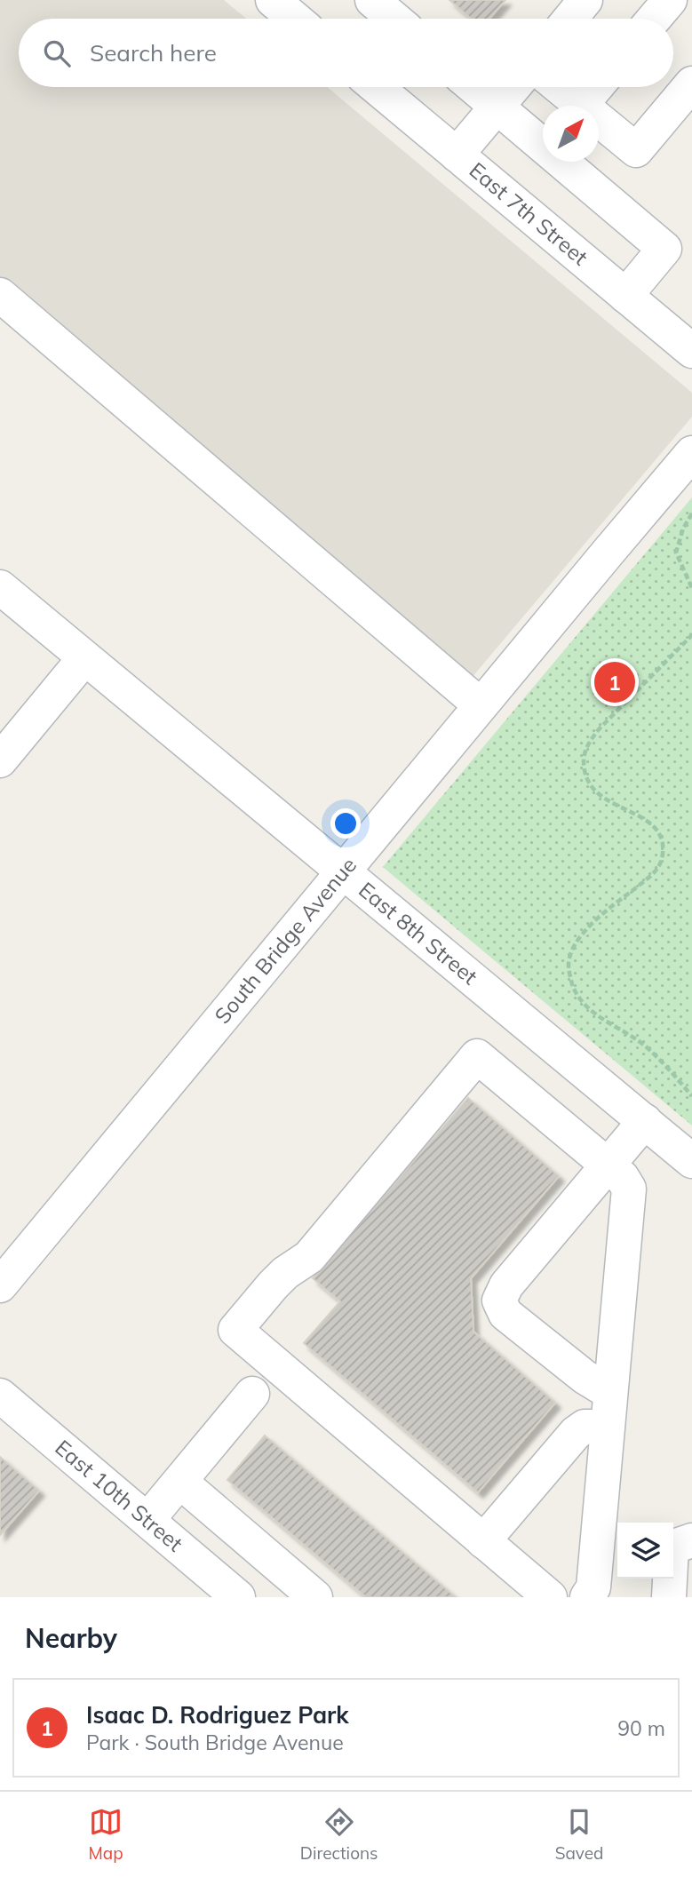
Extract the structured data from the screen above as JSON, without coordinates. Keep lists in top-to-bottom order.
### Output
{
  "streets": {
    "street": [
      "East 7th Street",
      "East 8th Street",
      "South Bridge Avenue",
      "East 10th Street"
    ]
  },
  "crossings": [
    ["East 8th Street", "South Bridge Avenue"]
  ],
  "north": "top right",
  "page": {
    "search": "Search here",
    "pins": "1",
    "heading": "Nearby",
    "list": [
      {
        "mark": "1",
        "name": "Isaac D. Rodriguez Park",
        "note": "Park · South Bridge Avenue",
        "value": "90 m"
      }
    ],
    "nav": ["Map", "Directions", "Saved"]
  }
}
